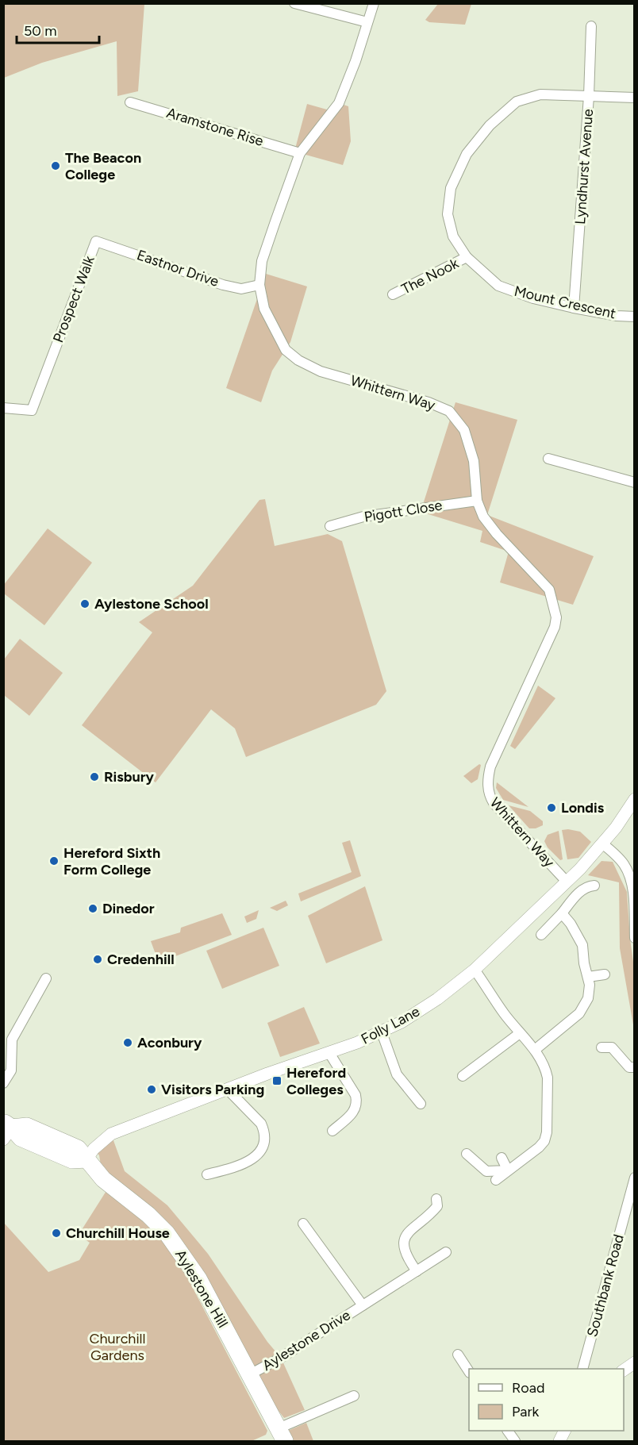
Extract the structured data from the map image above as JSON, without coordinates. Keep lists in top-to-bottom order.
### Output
{
  "streets": {
    "highway": ["Aylestone Hill"],
    "street": [
      "Aramstone Rise",
      "Lyndhurst Avenue",
      "Eastnor Drive",
      "The Nook",
      "Prospect Walk",
      "Mount Crescent",
      "Whittern Way",
      "Pigott Close",
      "Folly Lane",
      "Southbank Road",
      "Aylestone Drive"
    ]
  },
  "crossings": [
    ["Aramstone Rise", "Whittern Way"],
    ["Lyndhurst Avenue", "Mount Crescent"],
    ["Eastnor Drive", "Prospect Walk"],
    ["Eastnor Drive", "Whittern Way"],
    ["The Nook", "Mount Crescent"],
    ["Whittern Way", "Pigott Close"],
    ["Whittern Way", "Folly Lane"],
    ["Folly Lane", "Aylestone Hill"],
    ["Aylestone Hill", "Aylestone Drive"]
  ],
  "parks": ["Churchill Gardens"],
  "places": {
    "other": [
      "The Beacon College",
      "Aylestone School",
      "Risbury",
      "Londis",
      "Hereford Sixth Form College",
      "Dinedor",
      "Credenhill",
      "Aconbury",
      "Visitors Parking",
      "Churchill House"
    ],
    "transit": ["Hereford Colleges"]
  },
  "legend": ["Road", "Park"],
  "scale_bar": "50 m"
}
